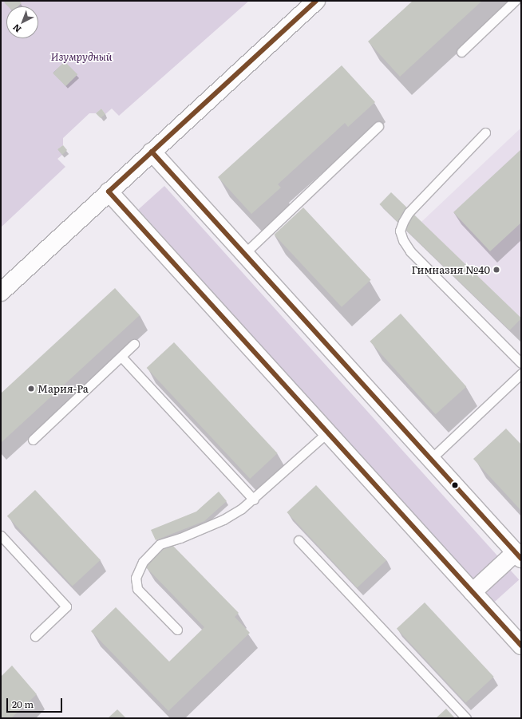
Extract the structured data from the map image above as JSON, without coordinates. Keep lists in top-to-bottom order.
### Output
{
  "parks": ["Изумрудный"],
  "places": ["Гимназия №40", "Мария-Ра"],
  "scale_bar": "20 m",
  "north": "bottom left"
}
